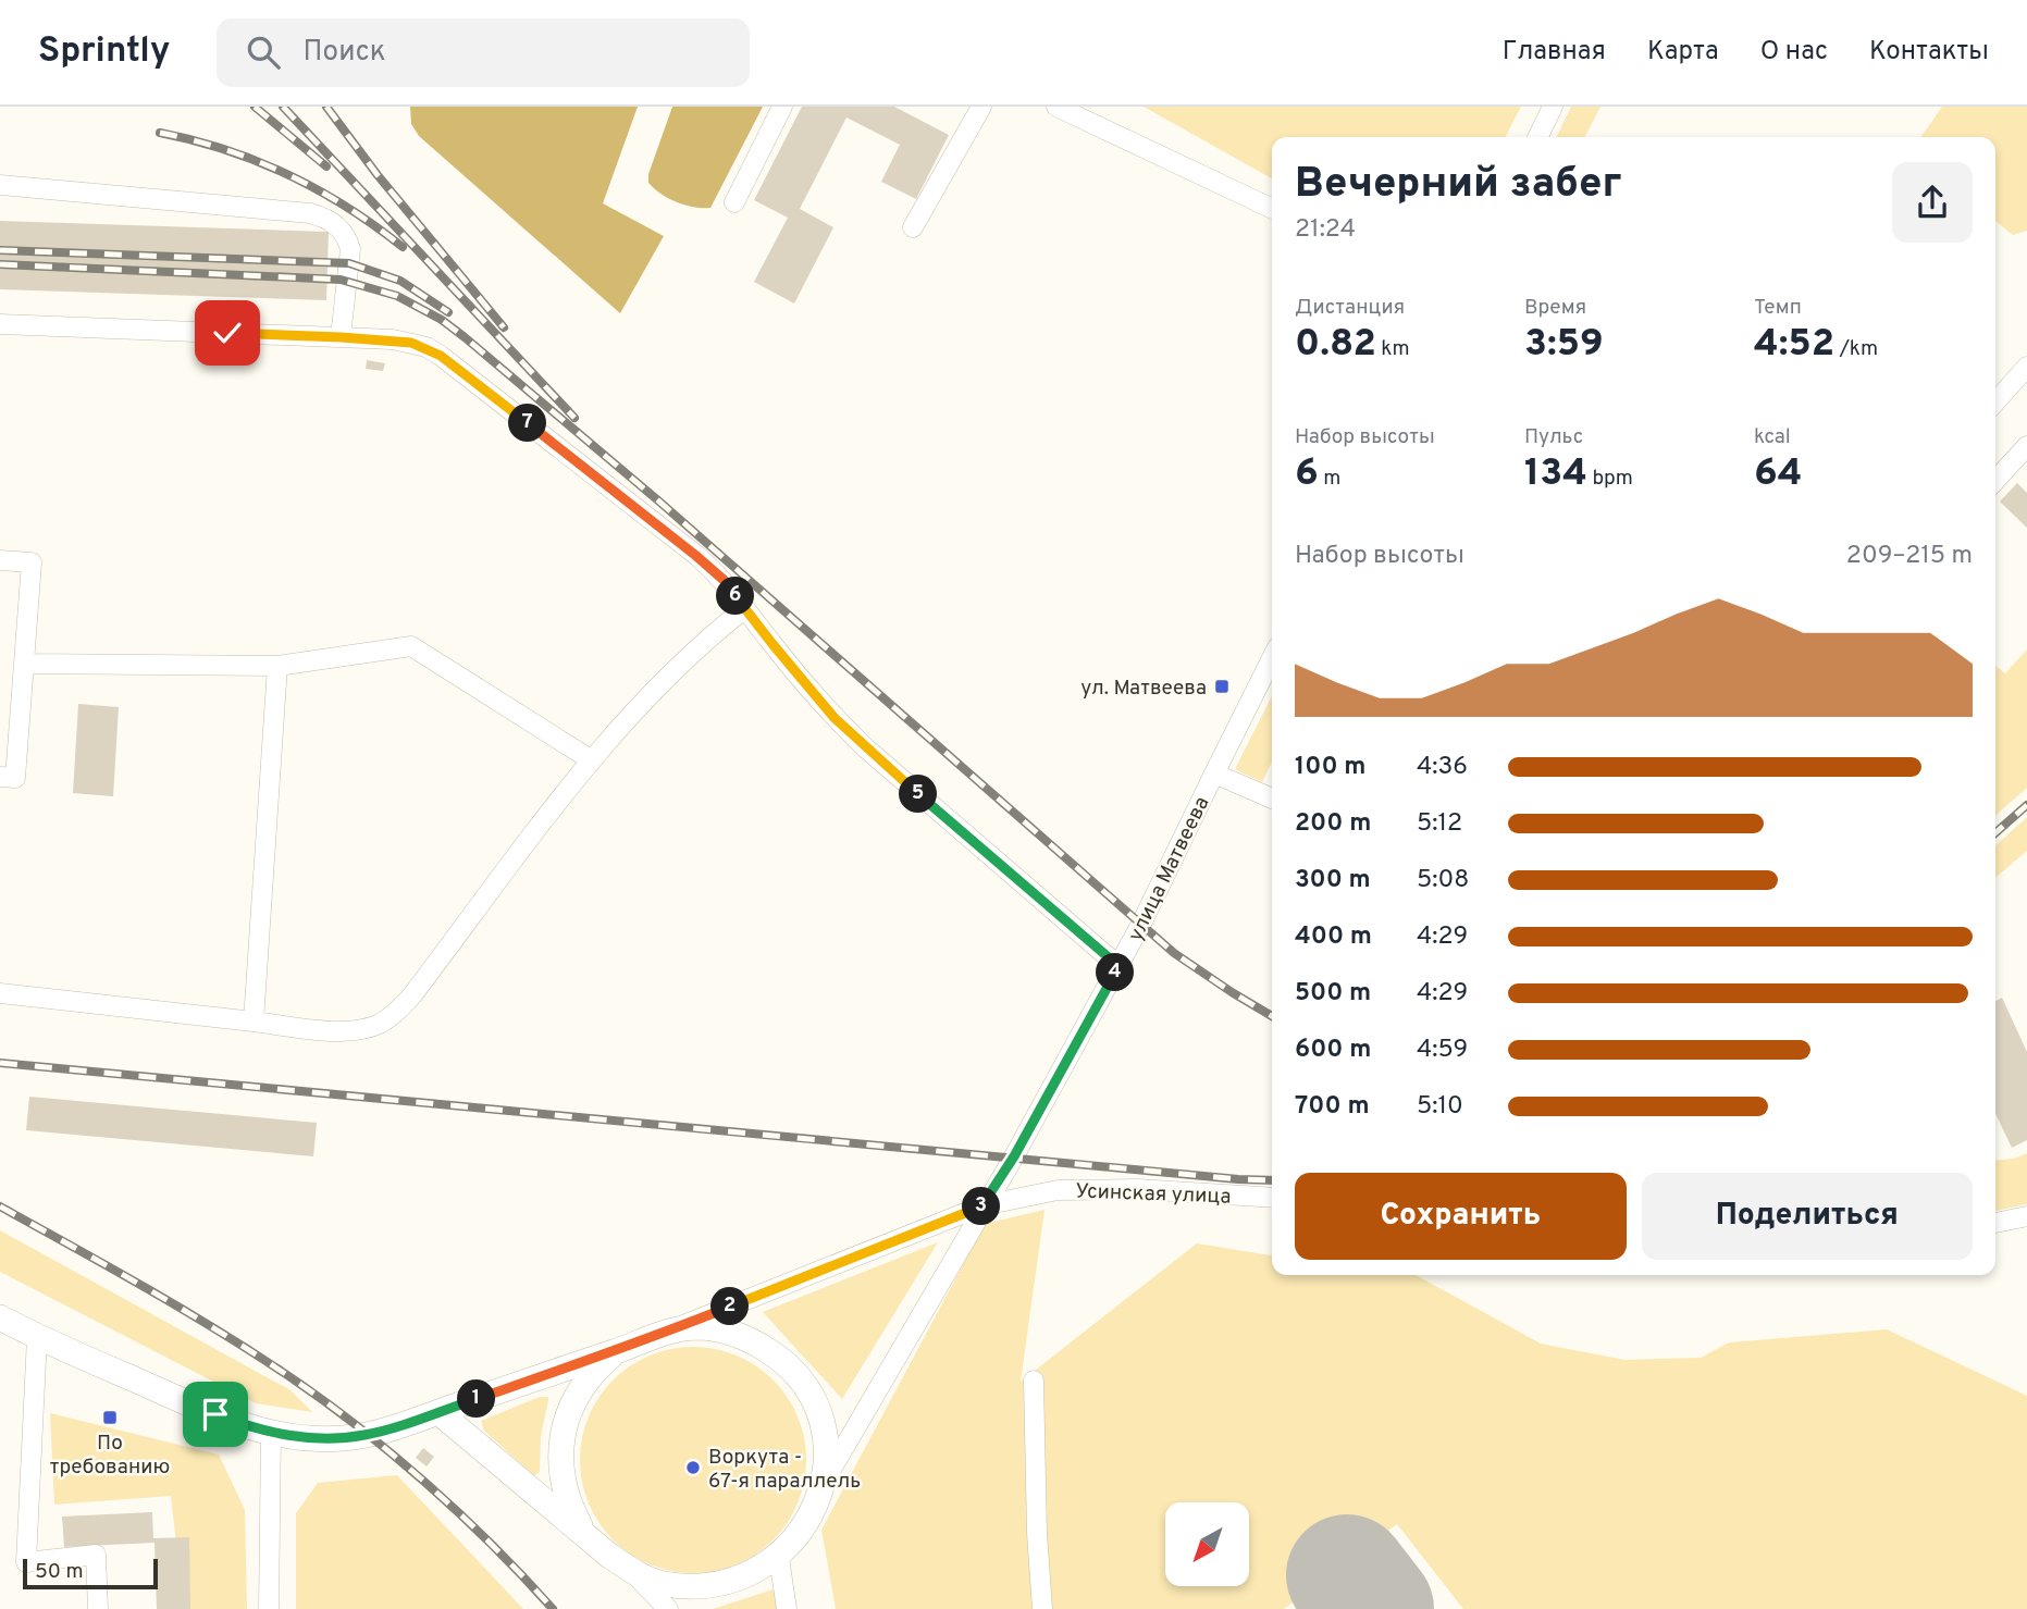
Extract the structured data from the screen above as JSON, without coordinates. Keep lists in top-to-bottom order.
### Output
{
  "streets": {
    "street": ["улица Матвеева", "Усинская улица"]
  },
  "crossings": [
    ["улица Матвеева", "Усинская улица"]
  ],
  "places": {
    "transit": ["ул. Матвеева", "По требованию"],
    "other": ["Воркута - 67-я параллель"]
  },
  "scale_bar": "50 m",
  "north": "bottom left",
  "page": {
    "header": "Sprintly",
    "search": "Поиск",
    "nav": [
      "Главная",
      "Карта",
      "О нас",
      "Контакты"
    ],
    "heading": ["Вечерний забег", "21:24"],
    "stats": [
      ["Дистанция", "0.82 km"],
      ["Время", "3:59"],
      ["Темп", "4:52 /km"],
      ["Набор высоты", "6 m"],
      ["Пульс", "134 bpm"],
      ["kcal", "64"]
    ],
    "pins": [
      "7",
      "6",
      "5",
      "4",
      "3",
      "2",
      "1"
    ],
    "chart": ["Набор высоты", "209–215 m"],
    "list": [
      {
        "name": "100 m",
        "note": "4:36"
      },
      {
        "name": "200 m",
        "note": "5:12"
      },
      {
        "name": "300 m",
        "note": "5:08"
      },
      {
        "name": "400 m",
        "note": "4:29"
      },
      {
        "name": "500 m",
        "note": "4:29"
      },
      {
        "name": "600 m",
        "note": "4:59"
      },
      {
        "name": "700 m",
        "note": "5:10"
      }
    ],
    "buttons": ["Сохранить", "Поделиться"],
    "scale": "50 m"
  }
}
